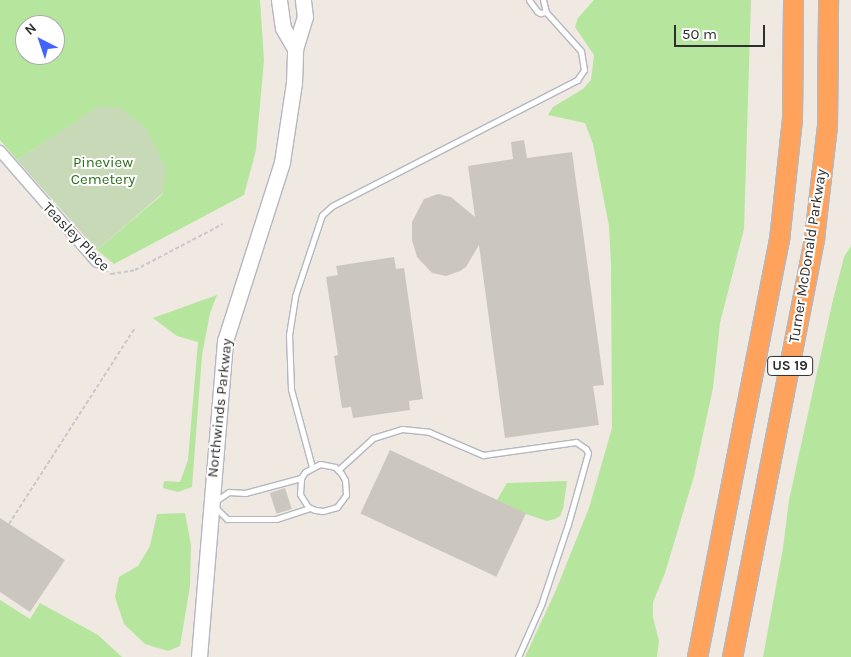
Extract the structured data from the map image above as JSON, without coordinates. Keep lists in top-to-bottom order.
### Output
{
  "streets": {
    "highway": ["Turner McDonald Parkway", "US 19"],
    "street": ["Teasley Place", "Northwinds Parkway"]
  },
  "parks": ["Pineview Cemetery"],
  "scale_bar": "50 m",
  "north": "top left"
}
